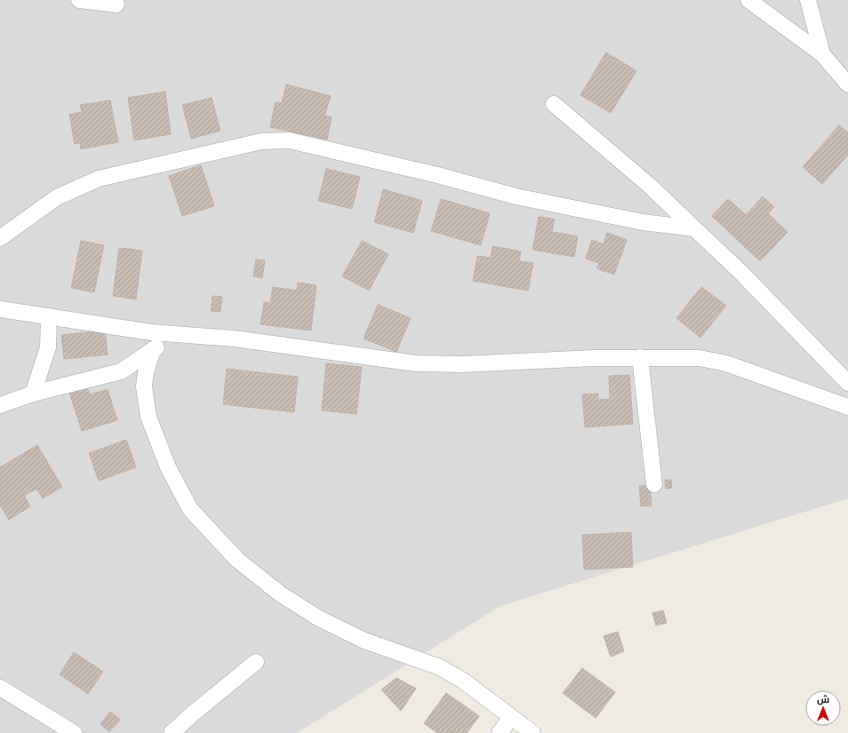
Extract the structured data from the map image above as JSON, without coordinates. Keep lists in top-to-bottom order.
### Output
{
  "north": "top"
}
